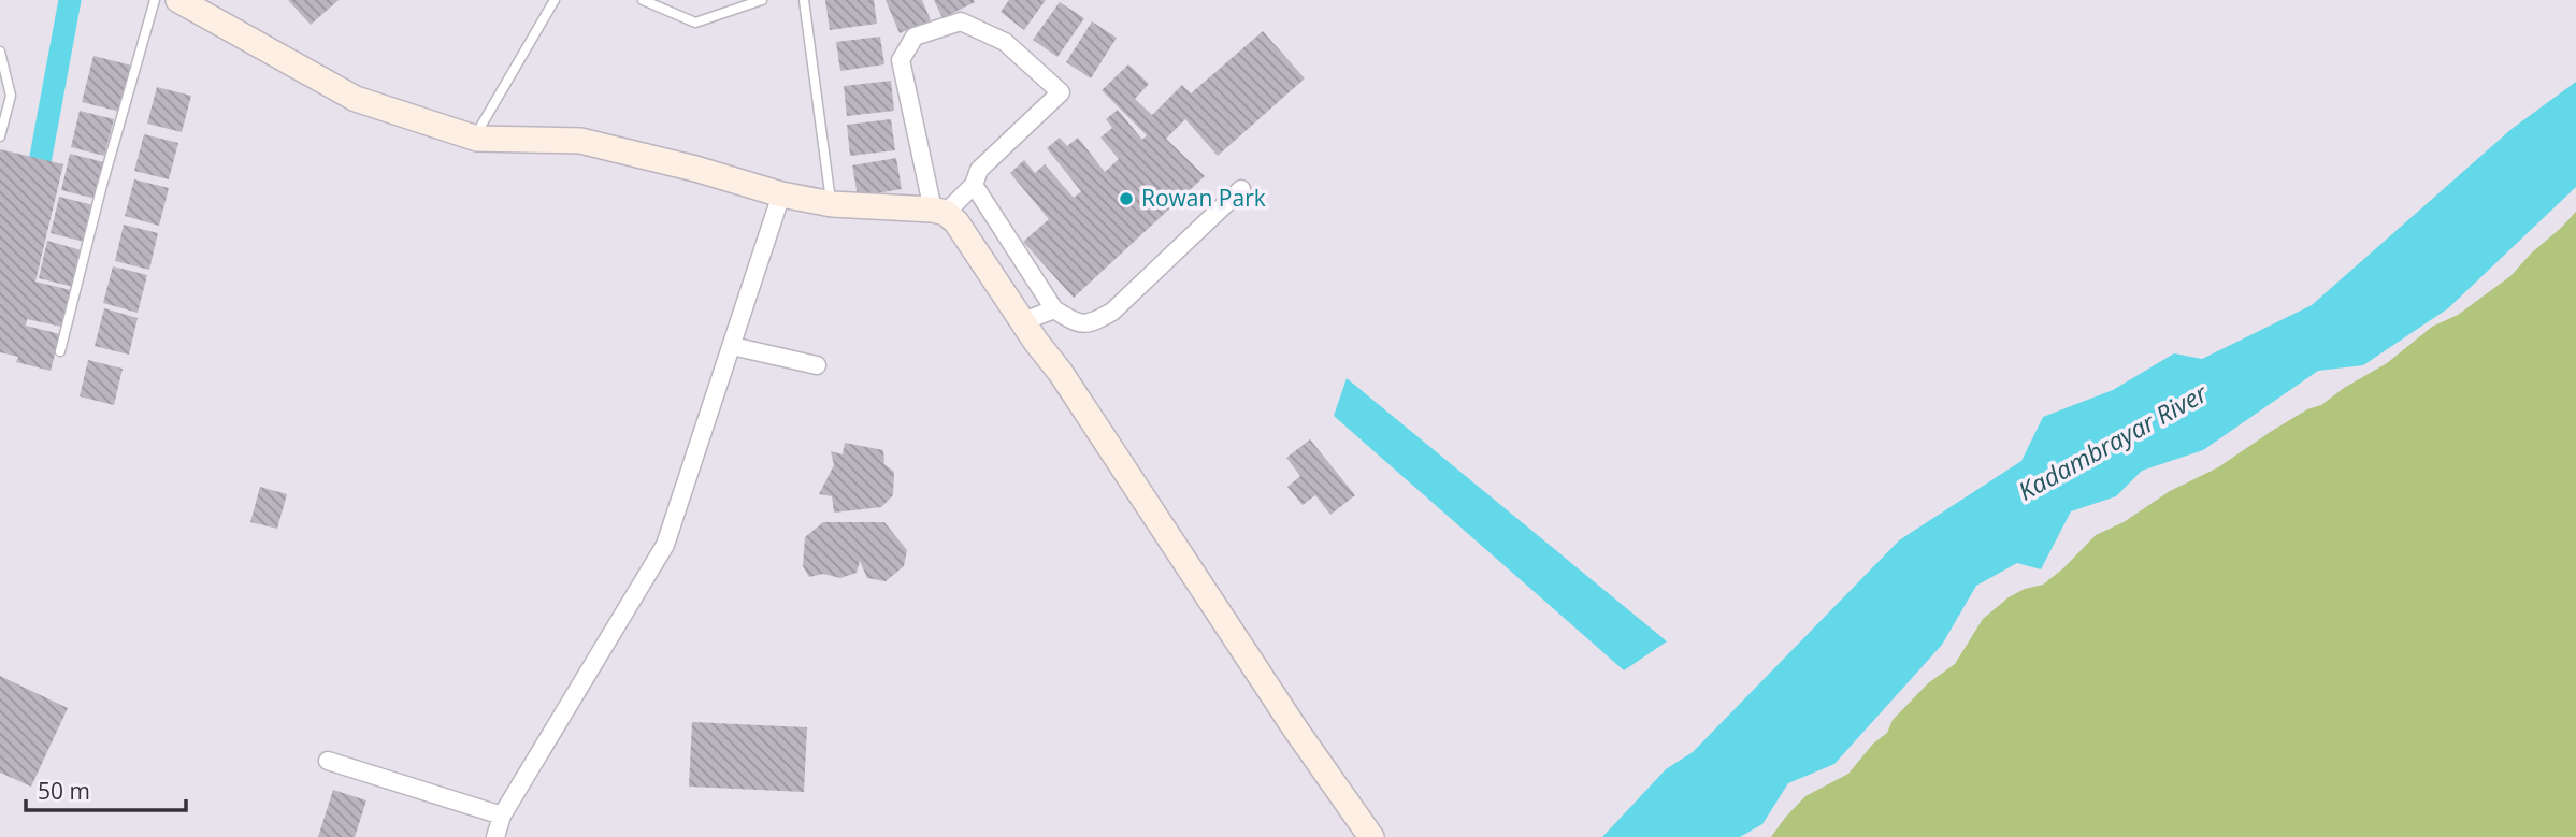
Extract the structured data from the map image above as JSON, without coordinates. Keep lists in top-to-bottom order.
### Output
{
  "water": ["Kadambrayar River"],
  "places": ["Rowan Park"],
  "scale_bar": "50 m"
}
